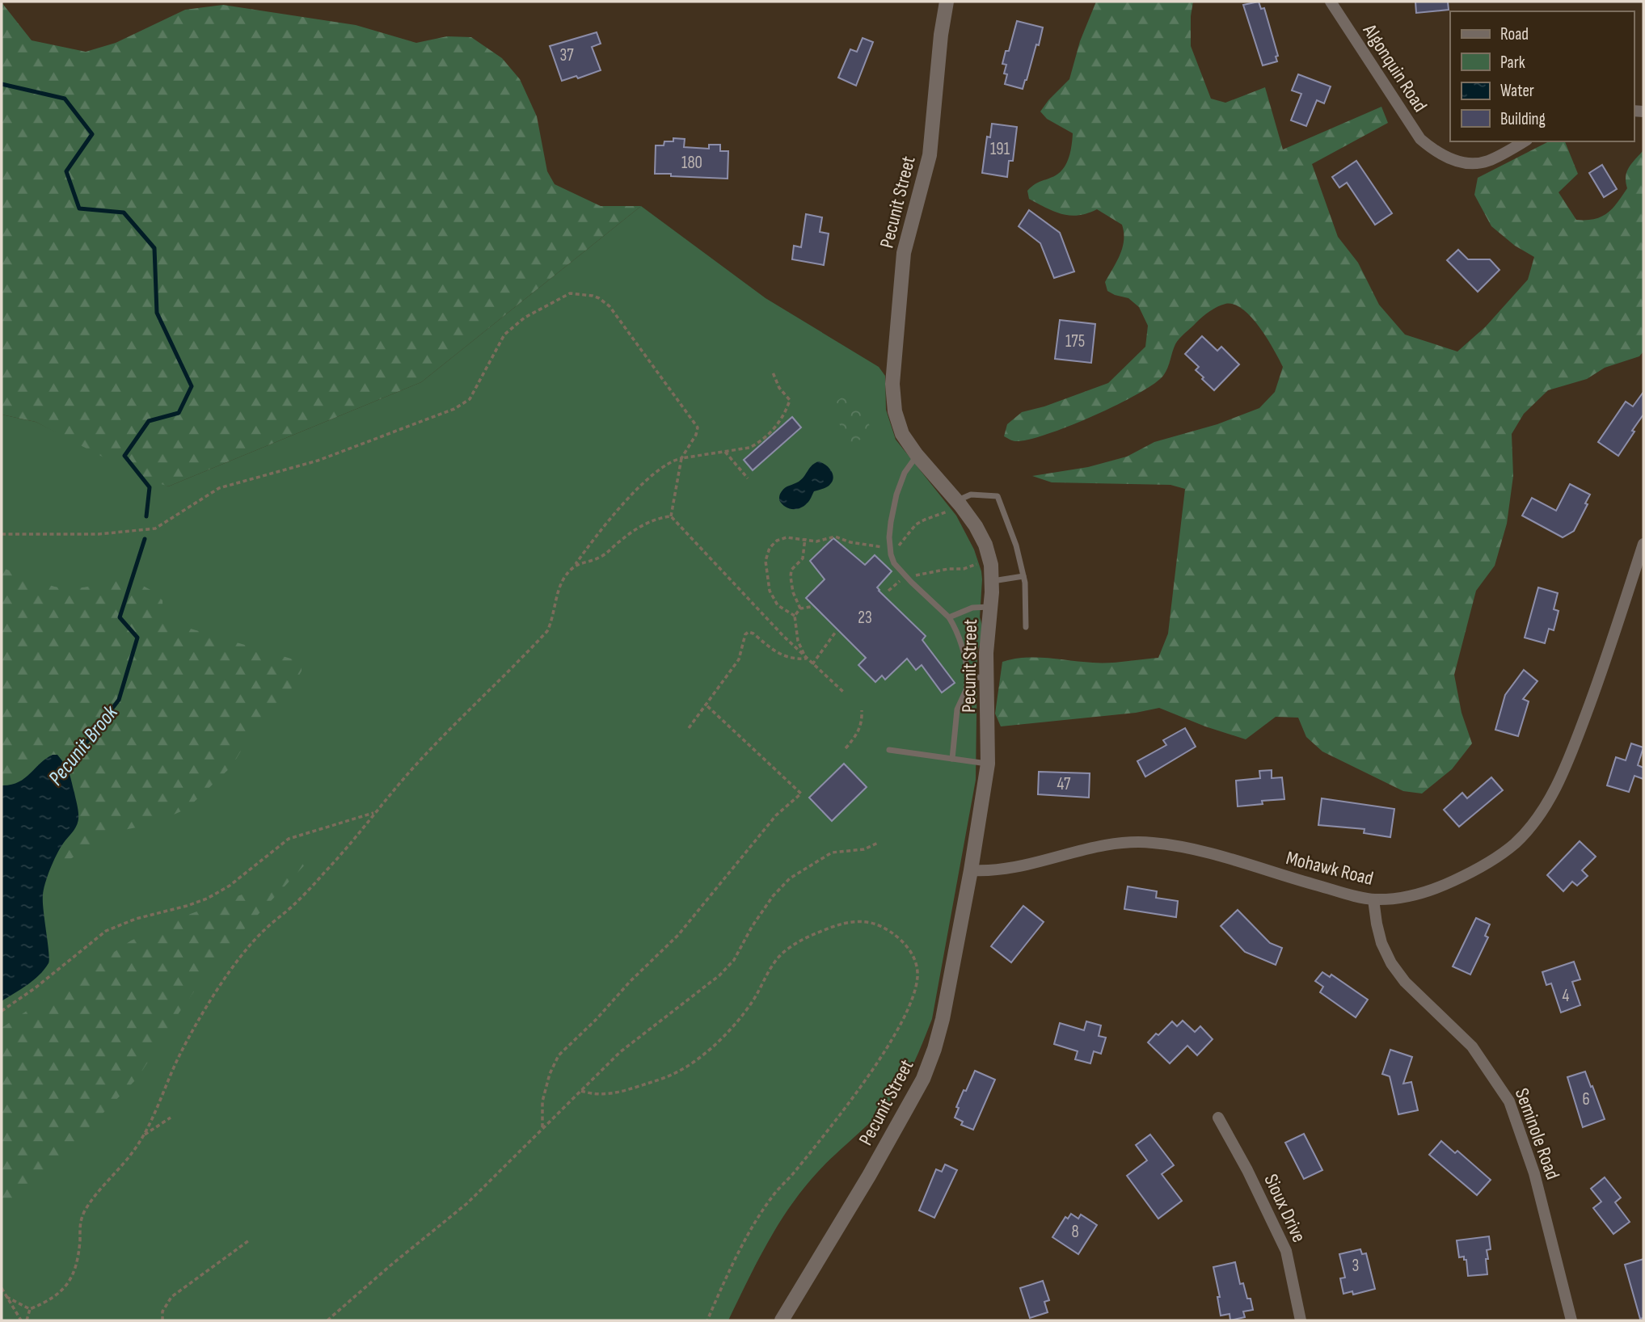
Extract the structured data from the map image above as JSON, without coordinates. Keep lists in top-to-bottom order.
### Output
{
  "streets": {
    "street": [
      "Algonquin Road",
      "Pecunit Street",
      "Mohawk Road",
      "Seminole Road",
      "Sioux Drive"
    ]
  },
  "crossings": [
    ["Pecunit Street", "Mohawk Road"],
    ["Mohawk Road", "Seminole Road"]
  ],
  "water": ["Pecunit Brook"],
  "house_numbers": [
    "37",
    "191",
    "180",
    "175",
    "23",
    "47",
    "4",
    "6",
    "8",
    "3"
  ],
  "legend": [
    "Road",
    "Park",
    "Water",
    "Building"
  ]
}
